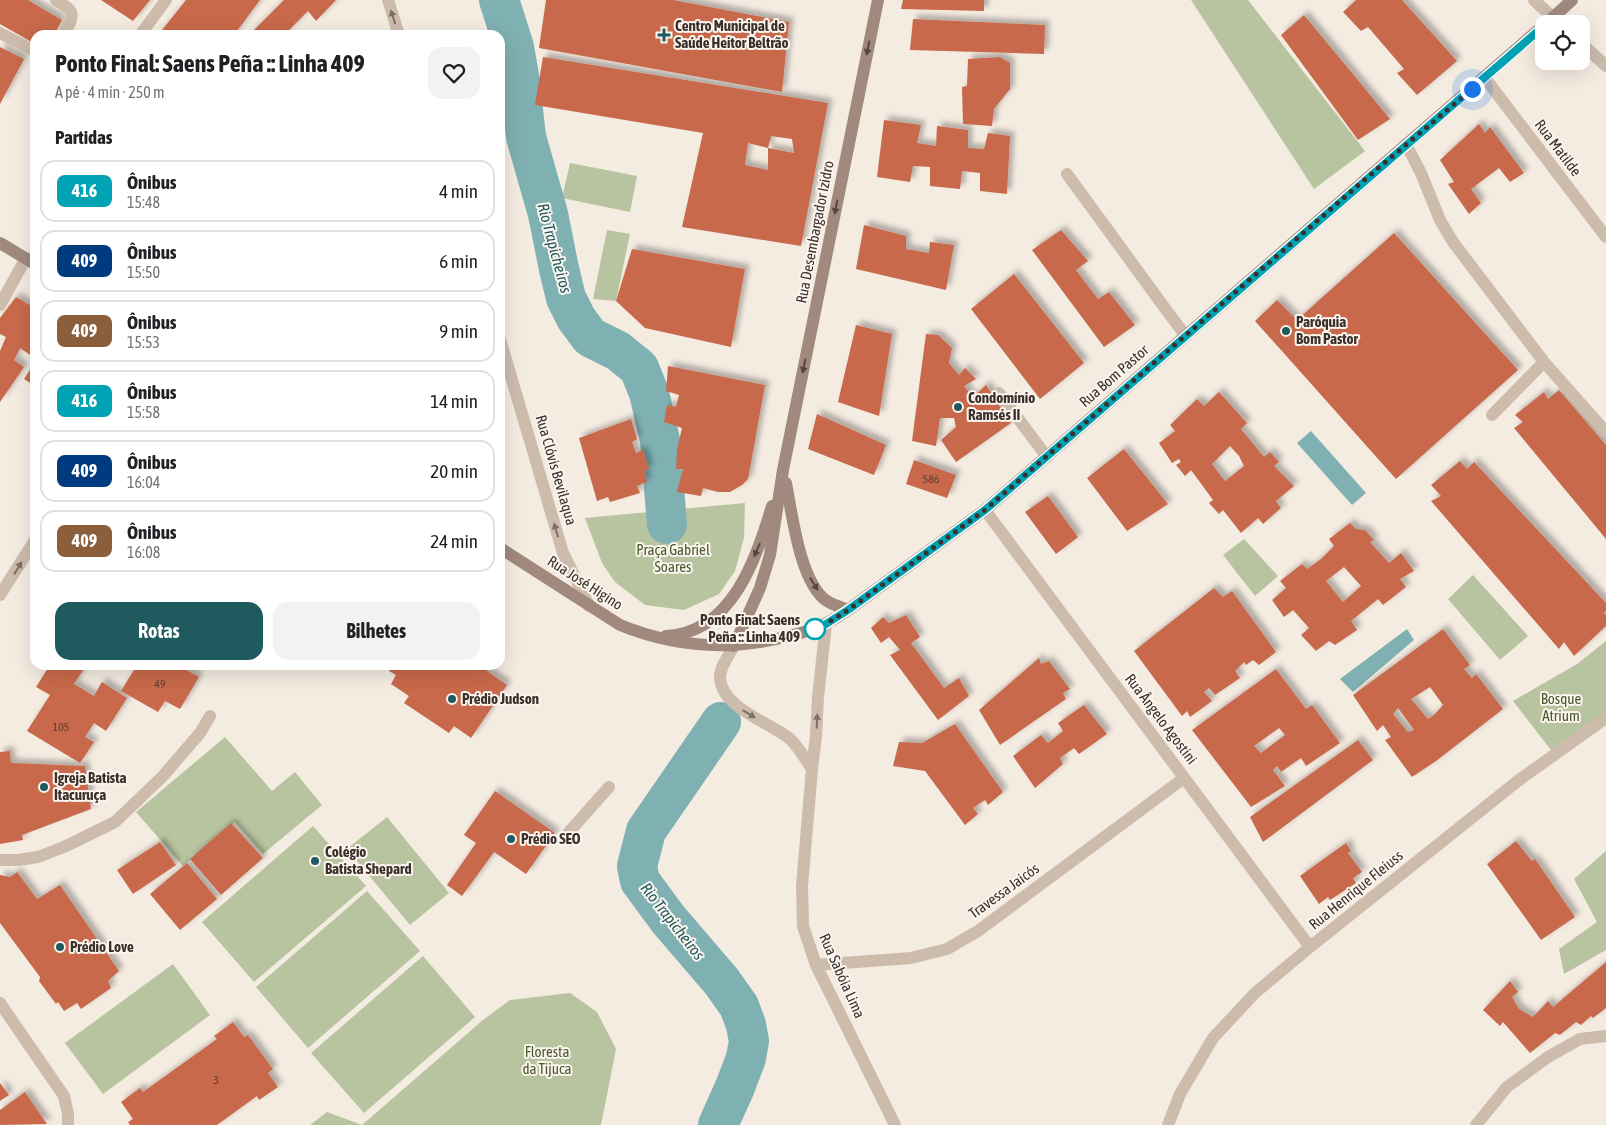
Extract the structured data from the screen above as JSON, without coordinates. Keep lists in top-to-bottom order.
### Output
{
  "streets": {
    "street": [
      "Rua Matilde",
      "Rua Desembargador Izidro",
      "Rua Bom Pastor",
      "Rua Clóvis Bevilaqua",
      "Rua José Higino",
      "Rua Ângelo Agostini",
      "Rua Henrique Fleiuss",
      "Travessa Jaicós",
      "Rua Sabóia Lima"
    ]
  },
  "crossings": [
    ["Rua Matilde", "Rua Bom Pastor"],
    ["Rua Desembargador Izidro", "Rua Bom Pastor"],
    ["Rua Desembargador Izidro", "Rua José Higino"],
    ["Rua Bom Pastor", "Rua José Higino"],
    ["Rua Bom Pastor", "Rua Ângelo Agostini"],
    ["Rua Bom Pastor", "Rua Sabóia Lima"],
    ["Rua Clóvis Bevilaqua", "Rua José Higino"],
    ["Rua Ângelo Agostini", "Rua Henrique Fleiuss"],
    ["Rua Ângelo Agostini", "Travessa Jaicós"],
    ["Travessa Jaicós", "Rua Sabóia Lima"]
  ],
  "one_way": ["Rua Desembargador Izidro", "Rua Clóvis Bevilaqua"],
  "water": ["Rio Trapicheiros"],
  "parks": ["Praça Gabriel Soares", "Bosque Atrium", "Floresta da Tijuca"],
  "places": {
    "health": ["Centro Municipal de Saúde Heitor Beltrão"],
    "other": [
      "Paróquia Bom Pastor",
      "Condomínio Ramsés II",
      "Ponto Final: Saens Peña :: Linha 409",
      "Prédio Judson",
      "Igreja Batista Itacuruça",
      "Prédio SEO",
      "Colégio Batista Shepard",
      "Prédio Love"
    ]
  },
  "lines": ["bus line 416"],
  "house_numbers": [
    "586",
    "49",
    "105",
    "3"
  ],
  "page": {
    "heading": [
      ["Ponto Final: Saens Peña :: Linha 409", "A pé · 4 min · 250 m"],
      "Partidas"
    ],
    "list": [
      {
        "mark": "416",
        "name": "Ônibus",
        "note": "15:48",
        "value": "4 min"
      },
      {
        "mark": "409",
        "name": "Ônibus",
        "note": "15:50",
        "value": "6 min"
      },
      {
        "mark": "409",
        "name": "Ônibus",
        "note": "15:53",
        "value": "9 min"
      },
      {
        "mark": "416",
        "name": "Ônibus",
        "note": "15:58",
        "value": "14 min"
      },
      {
        "mark": "409",
        "name": "Ônibus",
        "note": "16:04",
        "value": "20 min"
      },
      {
        "mark": "409",
        "name": "Ônibus",
        "note": "16:08",
        "value": "24 min"
      }
    ],
    "buttons": ["Rotas", "Bilhetes"]
  }
}
